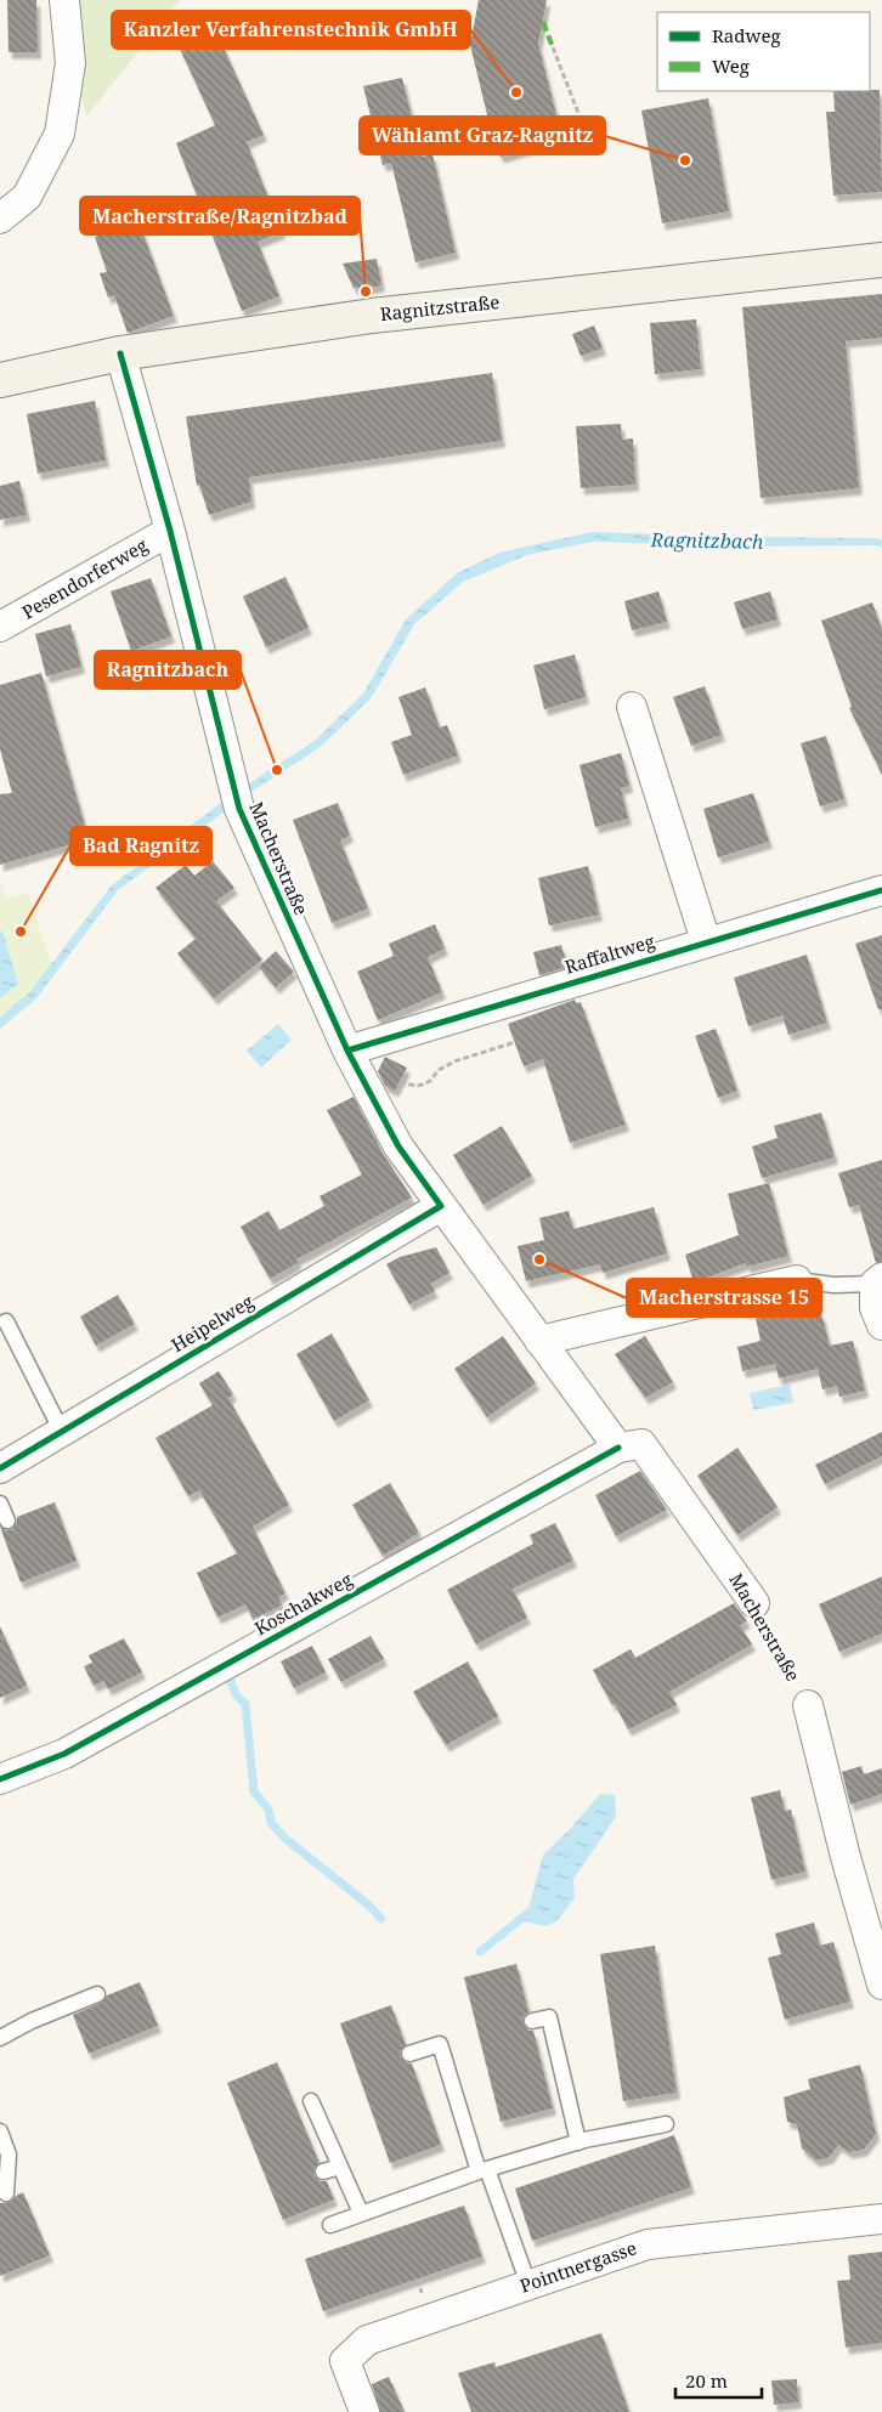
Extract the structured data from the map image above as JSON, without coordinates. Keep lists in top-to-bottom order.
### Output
{
  "streets": {
    "main road": ["Ragnitzstraße"],
    "street": [
      "Pesendorferweg",
      "Macherstraße",
      "Raffaltweg",
      "Heipelweg",
      "Koschakweg",
      "Pointnergasse"
    ]
  },
  "crossings": [
    ["Ragnitzstraße", "Macherstraße"],
    ["Pesendorferweg", "Macherstraße"],
    ["Macherstraße", "Raffaltweg"],
    ["Macherstraße", "Heipelweg"],
    ["Macherstraße", "Koschakweg"]
  ],
  "water": ["Ragnitzbach"],
  "places": [
    "Kanzler Verfahrenstechnik GmbH",
    "Wählamt Graz-Ragnitz",
    "Macherstraße/Ragnitzbad",
    "Ragnitzbach",
    "Bad Ragnitz",
    "Macherstrasse 15"
  ],
  "legend": ["Radweg", "Weg"],
  "scale_bar": "20 m"
}
